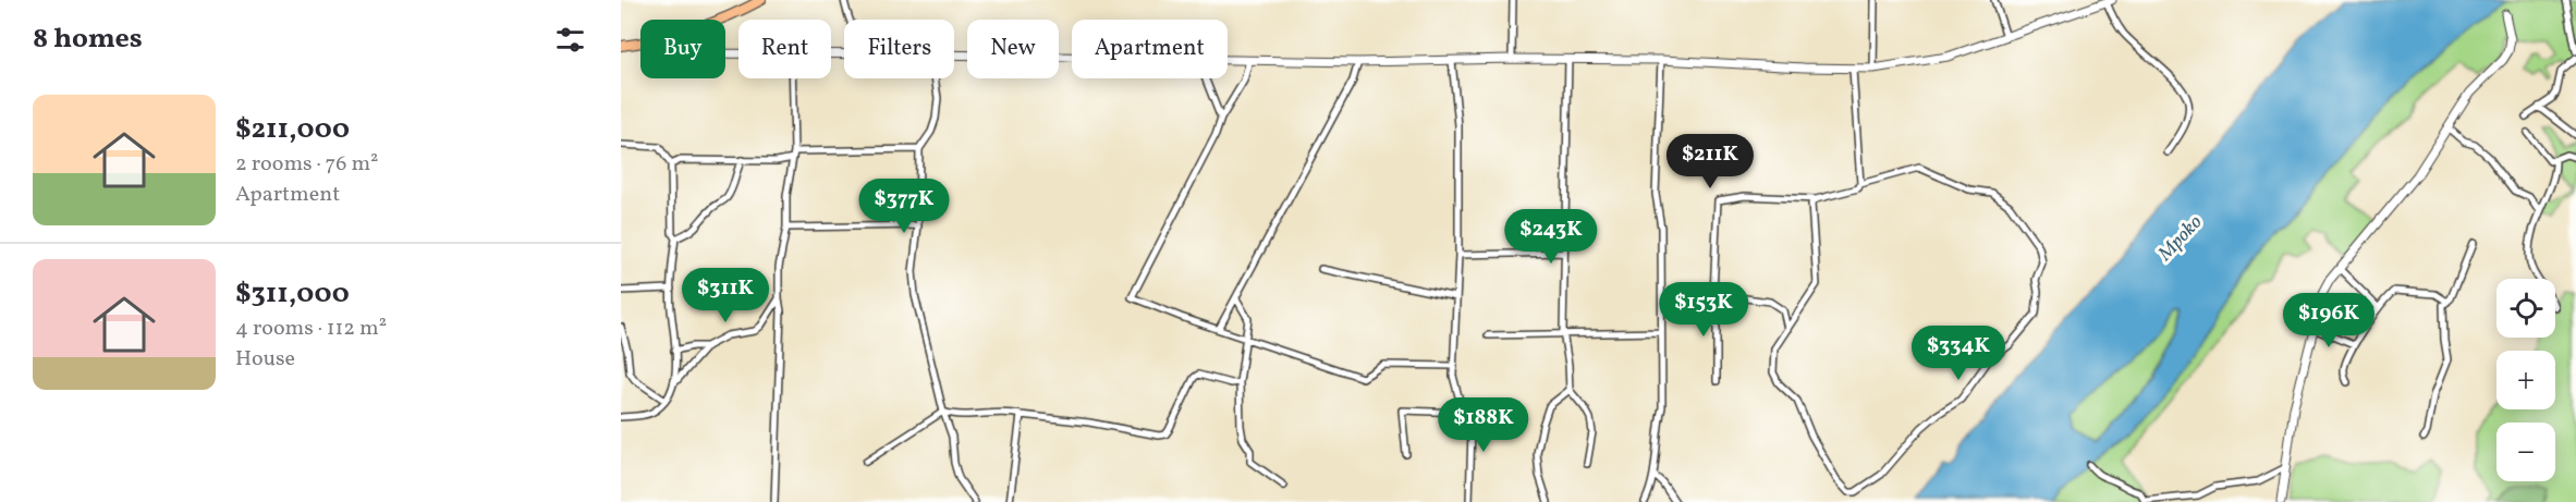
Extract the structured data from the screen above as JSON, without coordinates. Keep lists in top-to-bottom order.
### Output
{
  "water": ["Mpoko"],
  "page": {
    "heading": "8 homes",
    "chip": [
      "Buy",
      "Rent",
      "Filters",
      "New",
      "Apartment"
    ],
    "list": [
      {
        "name": "$211,000",
        "note": "2 rooms · 76 m² · Apartment"
      },
      {
        "name": "$311,000",
        "note": "4 rooms · 112 m² · House"
      }
    ],
    "price": [
      "$211K",
      "$377K",
      "$243K",
      "$311K",
      "$153K",
      "$196K",
      "$334K",
      "$188K"
    ],
    "map_buttons": ["+", "−"]
  }
}
